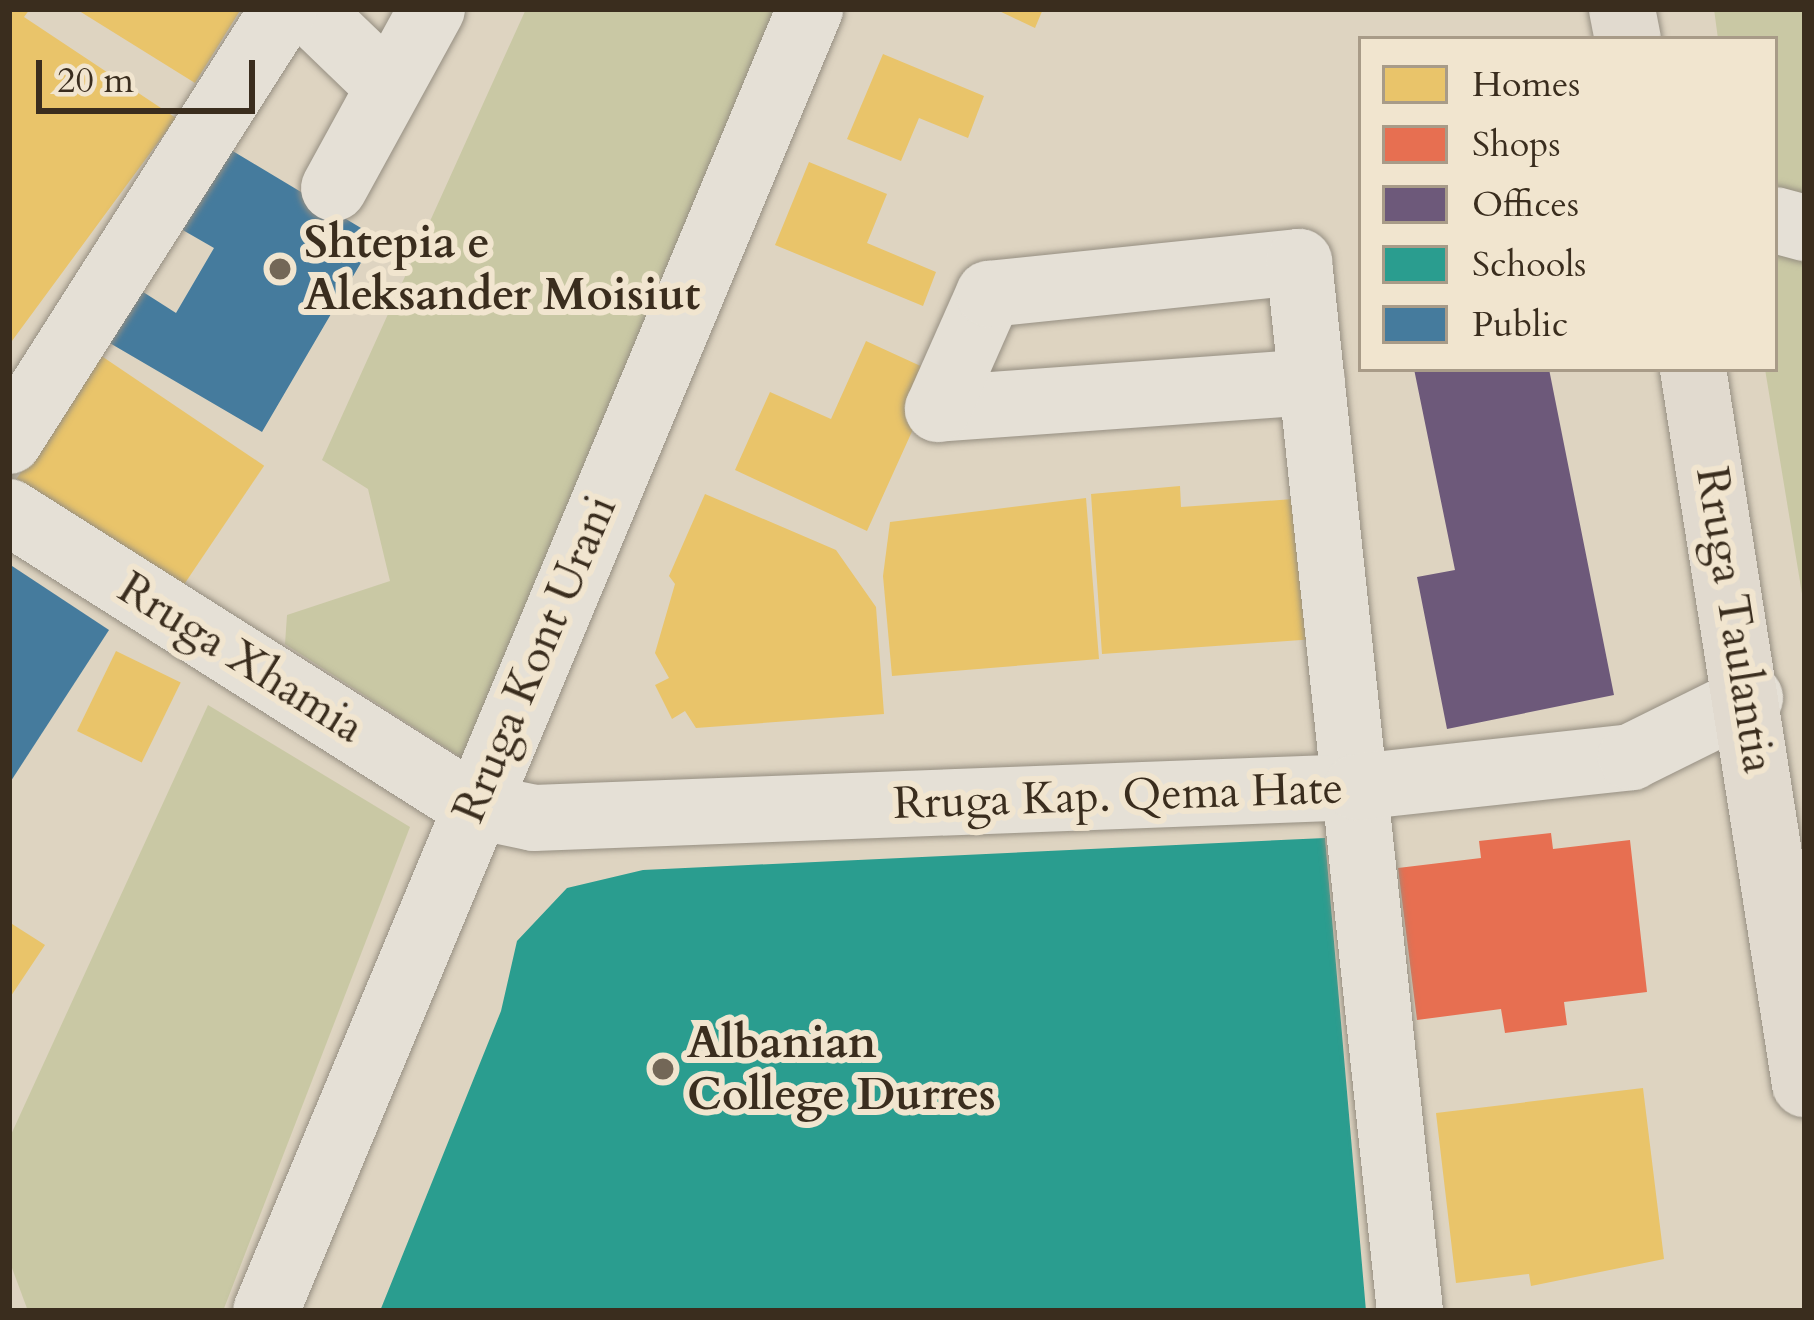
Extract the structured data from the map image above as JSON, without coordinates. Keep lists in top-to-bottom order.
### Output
{
  "streets": {
    "main road": ["Rruga Taulantia"],
    "street": ["Rruga Xhamia", "Rruga Kont Urani", "Rruga Kap. Qema Hate"]
  },
  "crossings": [
    ["Rruga Taulantia", "Rruga Kap. Qema Hate"],
    ["Rruga Xhamia", "Rruga Kont Urani"],
    ["Rruga Xhamia", "Rruga Kap. Qema Hate"],
    ["Rruga Kont Urani", "Rruga Kap. Qema Hate"]
  ],
  "places": ["Shtepia e Aleksander Moisiut", "Albanian College Durres"],
  "legend": [
    "Homes",
    "Shops",
    "Offices",
    "Schools",
    "Public"
  ],
  "scale_bar": "20 m"
}
